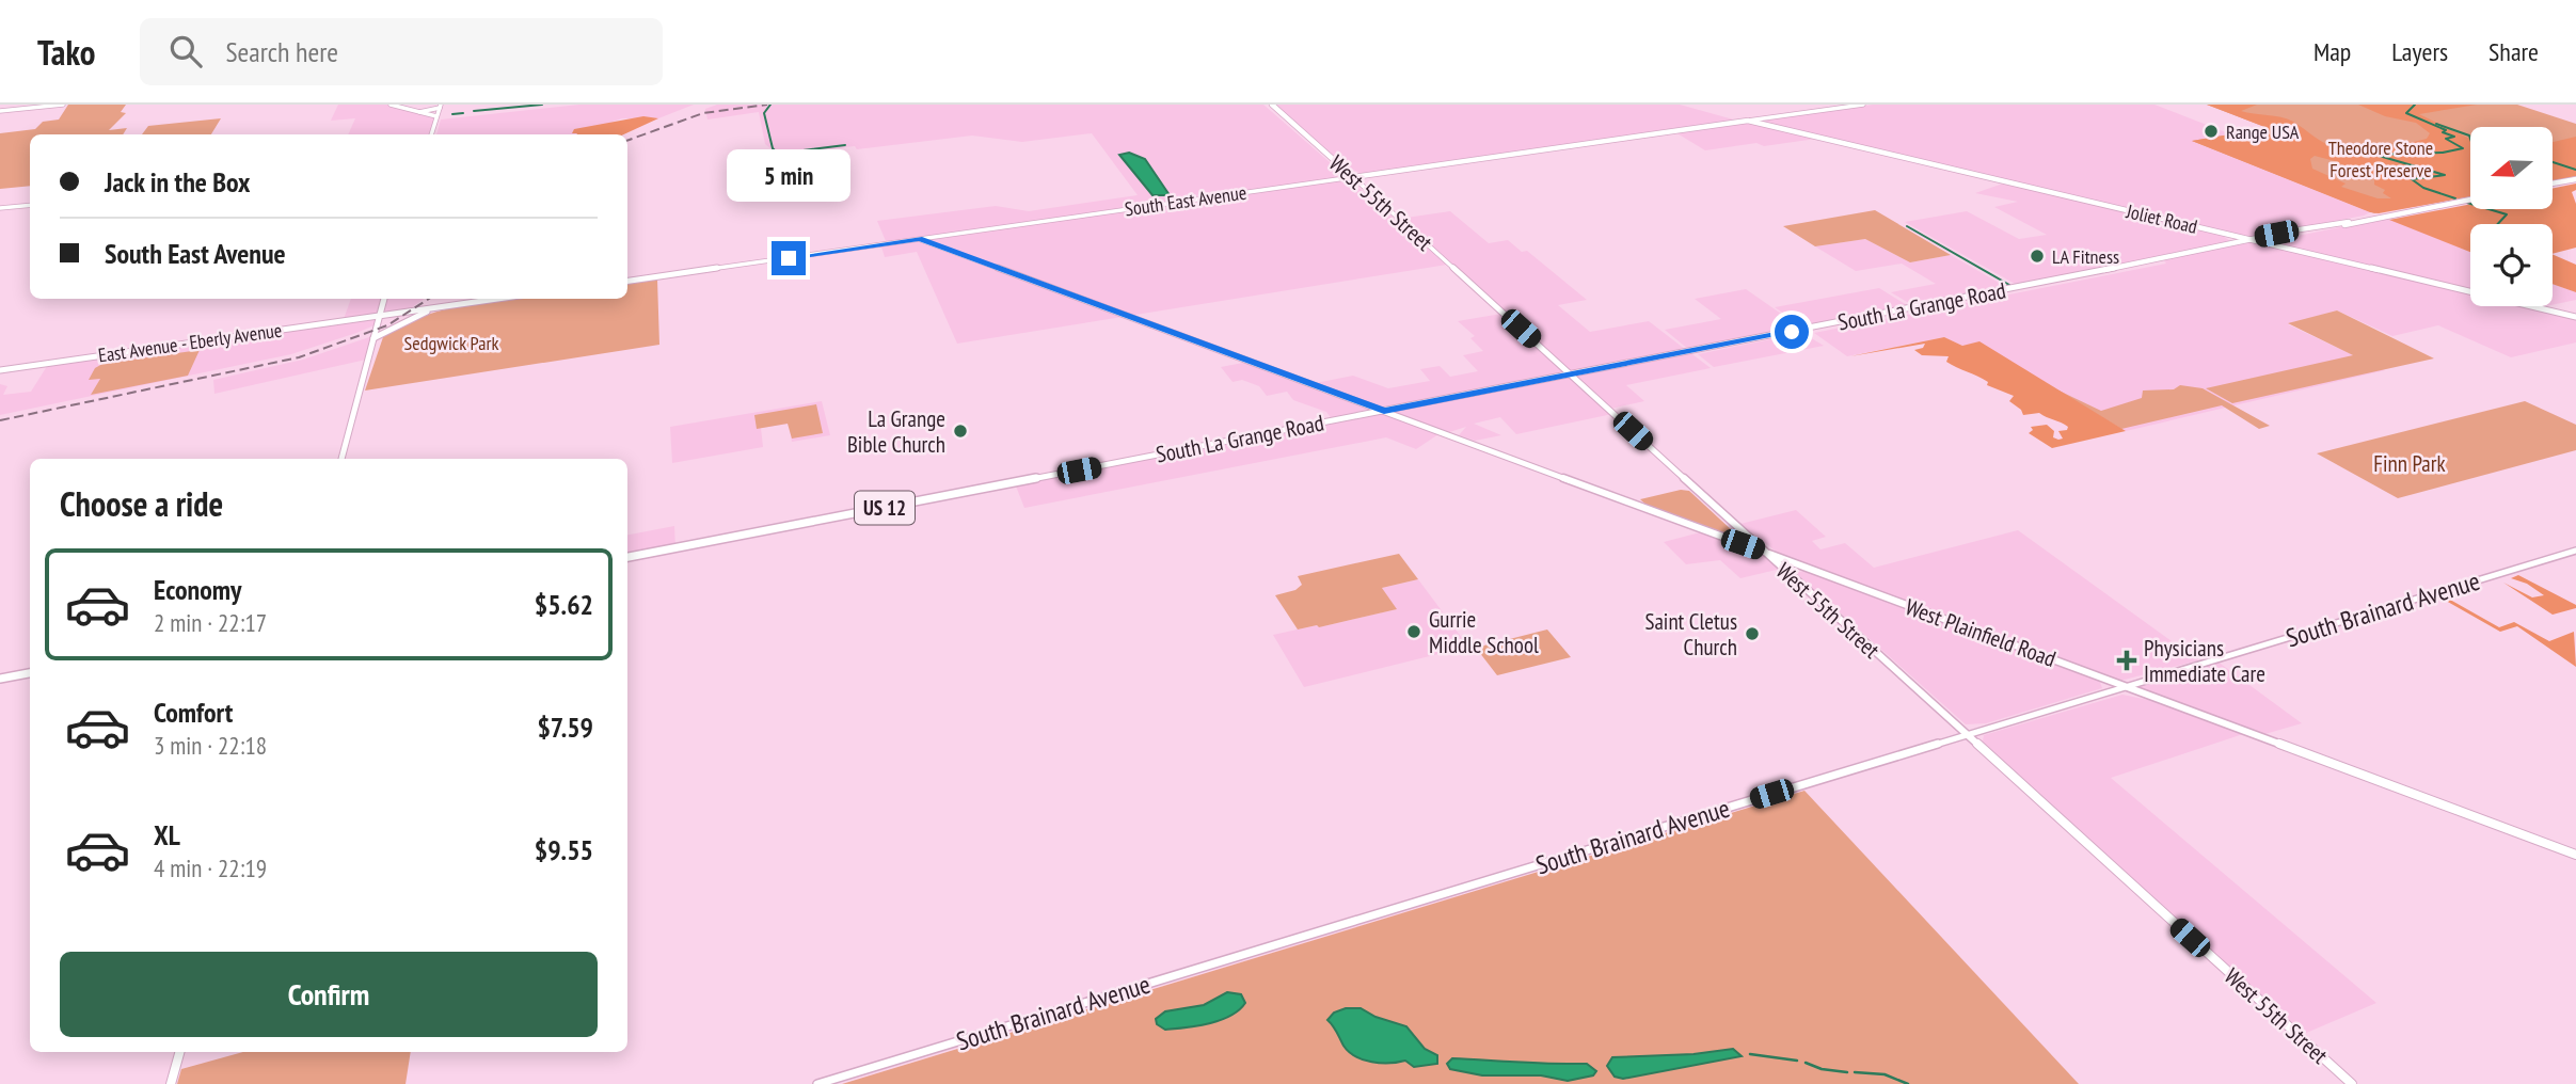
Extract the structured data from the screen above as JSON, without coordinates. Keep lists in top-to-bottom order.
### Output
{
  "streets": {
    "main road": [
      "South East Avenue",
      "West 55th Street",
      "Joliet Road",
      "South La Grange Road",
      "East Avenue - Eberly Avenue",
      "US 12",
      "West Plainfield Road"
    ],
    "street": ["South Brainard Avenue"]
  },
  "crossings": [
    ["South East Avenue", "West 55th Street"],
    ["South East Avenue", "Joliet Road"],
    ["South East Avenue", "West Plainfield Road"],
    ["West 55th Street", "South La Grange Road"],
    ["West 55th Street", "South Brainard Avenue"],
    ["West 55th Street", "West Plainfield Road"],
    ["Joliet Road", "South La Grange Road"],
    ["South La Grange Road", "West Plainfield Road"],
    ["South Brainard Avenue", "West Plainfield Road"]
  ],
  "parks": ["Theodore Stone Forest Preserve", "Sedgwick Park", "Finn Park"],
  "places": {
    "other": [
      "Range USA",
      "LA Fitness",
      "La Grange Bible Church",
      "Gurrie Middle School",
      "Saint Cletus Church"
    ],
    "health": ["Physicians Immediate Care"]
  },
  "north": "left",
  "page": {
    "header": "Tako",
    "search": "Search here",
    "nav": ["Map", "Layers", "Share"],
    "banner": ["Jack in the Box", "South East Avenue"],
    "bubble": "5 min",
    "heading": "Choose a ride",
    "list": [
      {
        "name": "Economy",
        "note": "2 min · 22:17",
        "value": "$5.62"
      },
      {
        "name": "Comfort",
        "note": "3 min · 22:18",
        "value": "$7.59"
      },
      {
        "name": "XL",
        "note": "4 min · 22:19",
        "value": "$9.55"
      }
    ],
    "buttons": "Confirm"
  }
}
